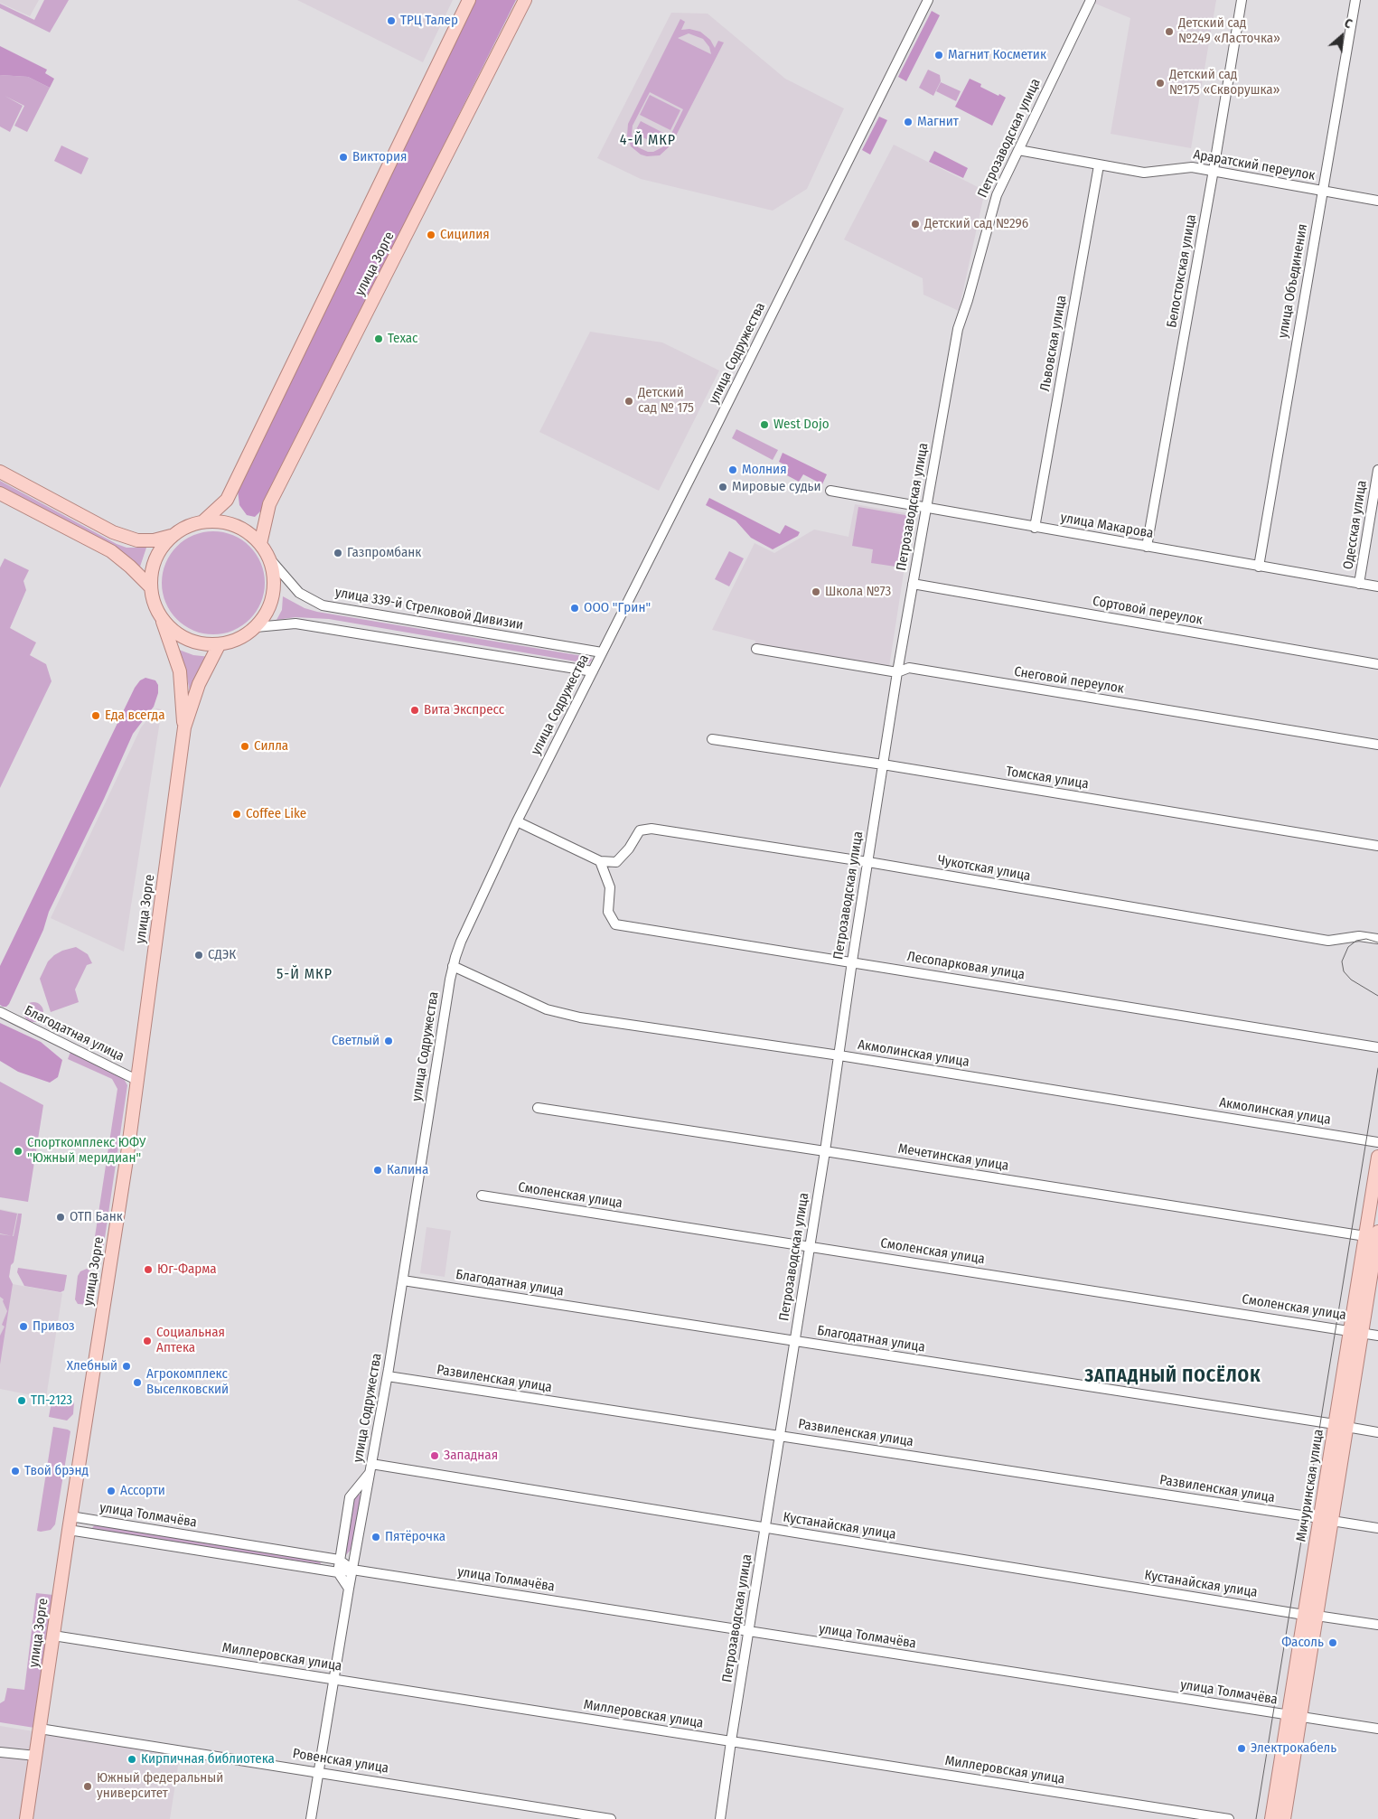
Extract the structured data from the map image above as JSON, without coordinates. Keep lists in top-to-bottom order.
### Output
{
  "streets": {
    "main road": ["улица Зорге", "Мичуринская улица"],
    "street": [
      "Петрозаводская улица",
      "Араратский переулок",
      "Белостокская улица",
      "улица Объединения",
      "Львовская улица",
      "улица Содружества",
      "Одесская улица",
      "улица Макарова",
      "улица 339-й Стрелковой Дивизии",
      "Сортовой переулок",
      "Снеговой переулок",
      "Томская улица",
      "Чукотская улица",
      "Лесопарковая улица",
      "Благодатная улица",
      "Акмолинская улица",
      "Мечетинская улица",
      "Смоленская улица",
      "Развиленская улица",
      "улица Толмачёва",
      "Кустанайская улица",
      "Миллеровская улица",
      "Ровенская улица"
    ]
  },
  "crossings": [
    ["Петрозаводская улица", "Араратский переулок"],
    ["Петрозаводская улица", "улица Макарова"],
    ["Петрозаводская улица", "Сортовой переулок"],
    ["Петрозаводская улица", "Снеговой переулок"],
    ["Петрозаводская улица", "Томская улица"],
    ["Петрозаводская улица", "Чукотская улица"],
    ["Петрозаводская улица", "Лесопарковая улица"],
    ["Петрозаводская улица", "Благодатная улица"],
    ["Петрозаводская улица", "Акмолинская улица"],
    ["Петрозаводская улица", "Мечетинская улица"],
    ["Петрозаводская улица", "Смоленская улица"],
    ["Петрозаводская улица", "Развиленская улица"],
    ["Петрозаводская улица", "улица Толмачёва"],
    ["Петрозаводская улица", "Кустанайская улица"],
    ["Петрозаводская улица", "Миллеровская улица"],
    ["Араратский переулок", "Белостокская улица"],
    ["Араратский переулок", "улица Объединения"],
    ["Араратский переулок", "Львовская улица"],
    ["улица Зорге", "улица 339-й Стрелковой Дивизии"],
    ["улица Зорге", "Благодатная улица"],
    ["улица Зорге", "улица Толмачёва"],
    ["улица Зорге", "Миллеровская улица"],
    ["улица Зорге", "Ровенская улица"],
    ["Белостокская улица", "улица Макарова"],
    ["улица Объединения", "улица Макарова"],
    ["Львовская улица", "улица Макарова"],
    ["улица Содружества", "улица 339-й Стрелковой Дивизии"],
    ["улица Содружества", "Благодатная улица"],
    ["улица Содружества", "Акмолинская улица"],
    ["улица Содружества", "Развиленская улица"],
    ["улица Содружества", "улица Толмачёва"],
    ["улица Содружества", "Кустанайская улица"],
    ["улица Содружества", "Миллеровская улица"],
    ["улица Содружества", "Ровенская улица"],
    ["Одесская улица", "улица Макарова"],
    ["Чукотская улица", "Лесопарковая улица"],
    ["Благодатная улица", "Мичуринская улица"],
    ["Мечетинская улица", "Мичуринская улица"],
    ["Смоленская улица", "Мичуринская улица"],
    ["Развиленская улица", "Мичуринская улица"],
    ["Мичуринская улица", "улица Толмачёва"],
    ["Мичуринская улица", "Кустанайская улица"]
  ],
  "districts": ["4-Й МКР", "5-Й МКР", "ЗАПАДНЫЙ ПОСЁЛОК"],
  "places": [
    "ТРЦ Талер",
    "Детский сад №249 «Ласточка»",
    "Магнит Косметик",
    "Детский сад №175 «Скворушка»",
    "Магнит",
    "Виктория",
    "Детский сад №296",
    "Сицилия",
    "Техас",
    "Детский сад № 175",
    "West Dojo",
    "Молния",
    "Мировые судьи",
    "Газпромбанк",
    "Школа №73",
    "ООО \"Грин\"",
    "Вита Экспресс",
    "Еда всегда",
    "Силла",
    "Coffee Like",
    "СДЭК",
    "Светлый",
    "Спорткомплекс ЮФУ \"Южный меридиан\"",
    "Калина",
    "ОТП Банк",
    "Юг-Фарма",
    "Привоз",
    "Социальная Аптека",
    "Хлебный",
    "Агрокомплекс Выселковский",
    "ТП-2123",
    "Западная",
    "Твой брэнд",
    "Ассорти",
    "Пятёрочка",
    "Фасоль",
    "Электрокабель",
    "Кирпичная библиотека",
    "Южный федеральный университет"
  ],
  "north": "top right"
}
